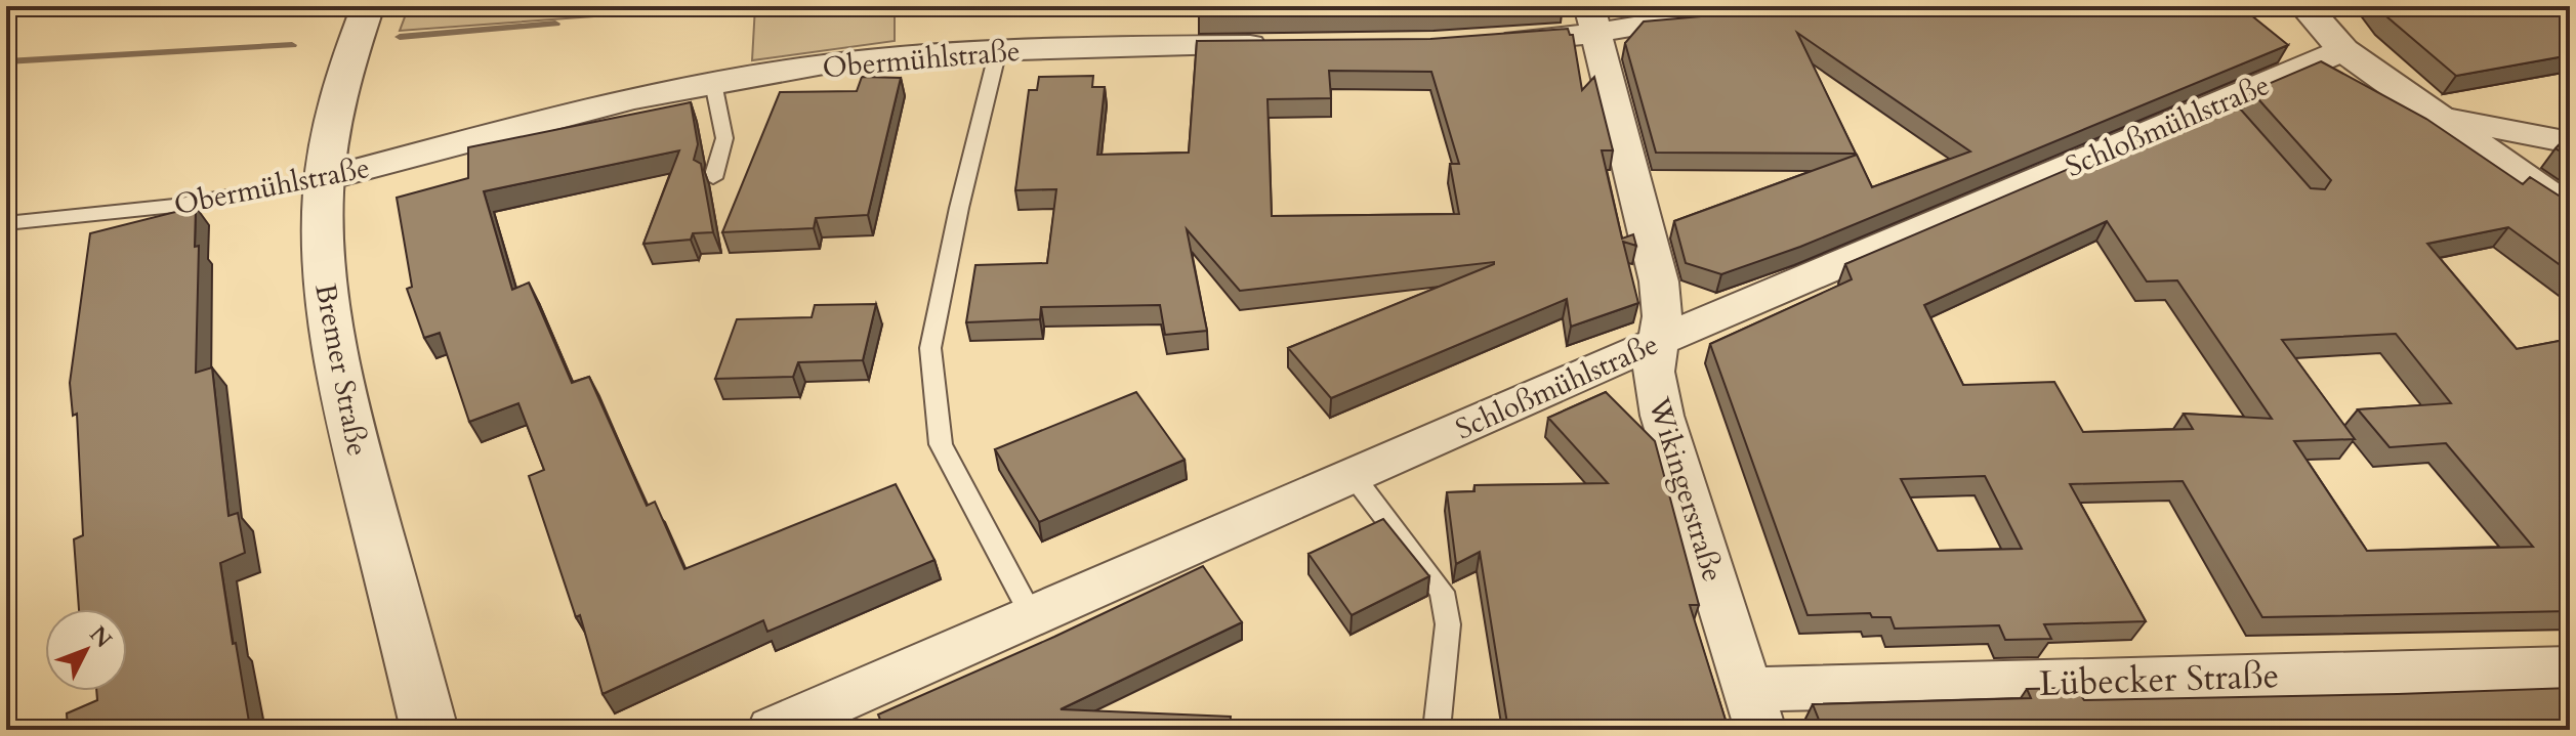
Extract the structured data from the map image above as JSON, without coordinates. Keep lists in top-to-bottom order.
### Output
{
  "streets": {
    "street": [
      "Obermühlstraße",
      "Schloßmühlstraße",
      "Bremer Straße",
      "Wikingerstraße",
      "Lübecker Straße"
    ]
  },
  "crossings": [
    ["Obermühlstraße", "Bremer Straße"],
    ["Schloßmühlstraße", "Wikingerstraße"],
    ["Wikingerstraße", "Lübecker Straße"]
  ],
  "north": "top right"
}
